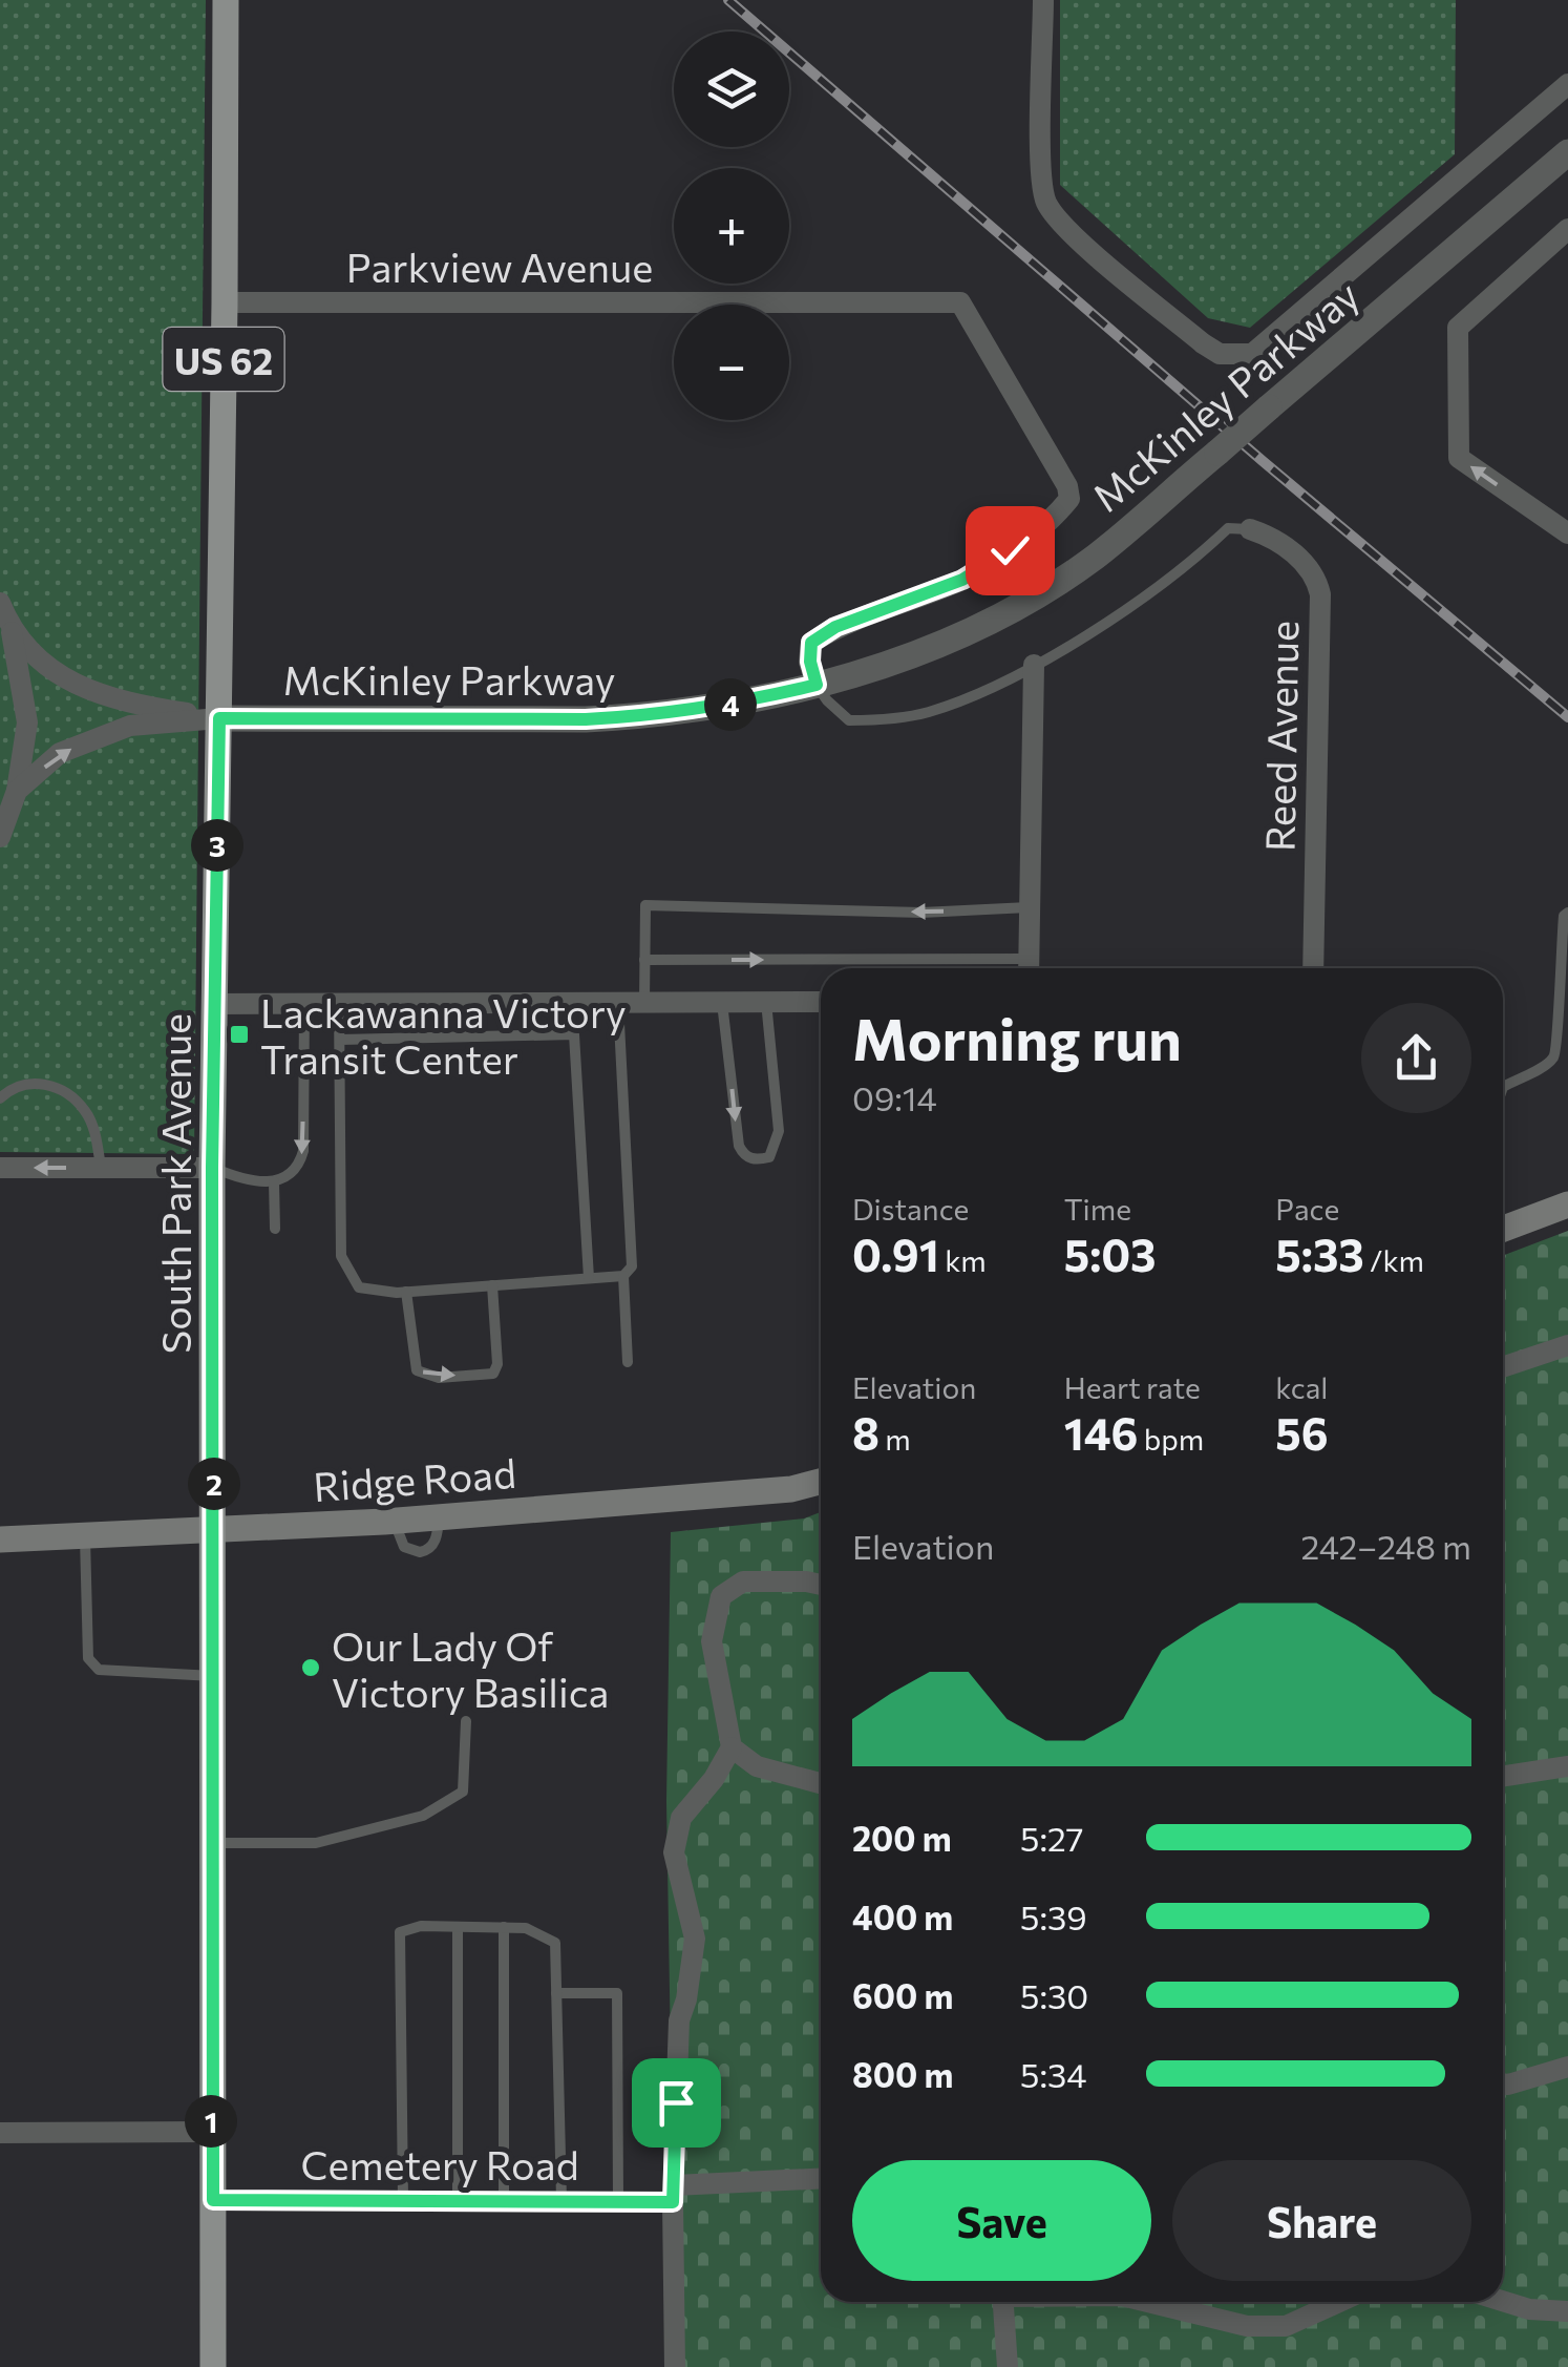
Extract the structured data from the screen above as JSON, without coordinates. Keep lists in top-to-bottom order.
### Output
{
  "streets": {
    "main road": ["US 62", "South Park Avenue", "Ridge Road"],
    "street": [
      "Parkview Avenue",
      "McKinley Parkway",
      "Reed Avenue",
      "Cemetery Road"
    ]
  },
  "crossings": [
    ["Parkview Avenue", "McKinley Parkway"],
    ["Parkview Avenue", "South Park Avenue"],
    ["McKinley Parkway", "South Park Avenue"],
    ["South Park Avenue", "Ridge Road"],
    ["South Park Avenue", "Cemetery Road"]
  ],
  "places": {
    "transit": ["Lackawanna Victory Transit Center"],
    "other": ["Our Lady Of Victory Basilica"]
  },
  "page": {
    "map_buttons": ["+", "−"],
    "pins": [
      "4",
      "3",
      "2",
      "1"
    ],
    "heading": ["Morning run", "09:14"],
    "stats": [
      ["Distance", "0.91 km"],
      ["Time", "5:03"],
      ["Pace", "5:33 /km"],
      ["Elevation", "8 m"],
      ["Heart rate", "146 bpm"],
      ["kcal", "56"]
    ],
    "chart": ["Elevation", "242–248 m"],
    "list": [
      {
        "name": "200 m",
        "note": "5:27"
      },
      {
        "name": "400 m",
        "note": "5:39"
      },
      {
        "name": "600 m",
        "note": "5:30"
      },
      {
        "name": "800 m",
        "note": "5:34"
      }
    ],
    "buttons": ["Save", "Share"]
  }
}
